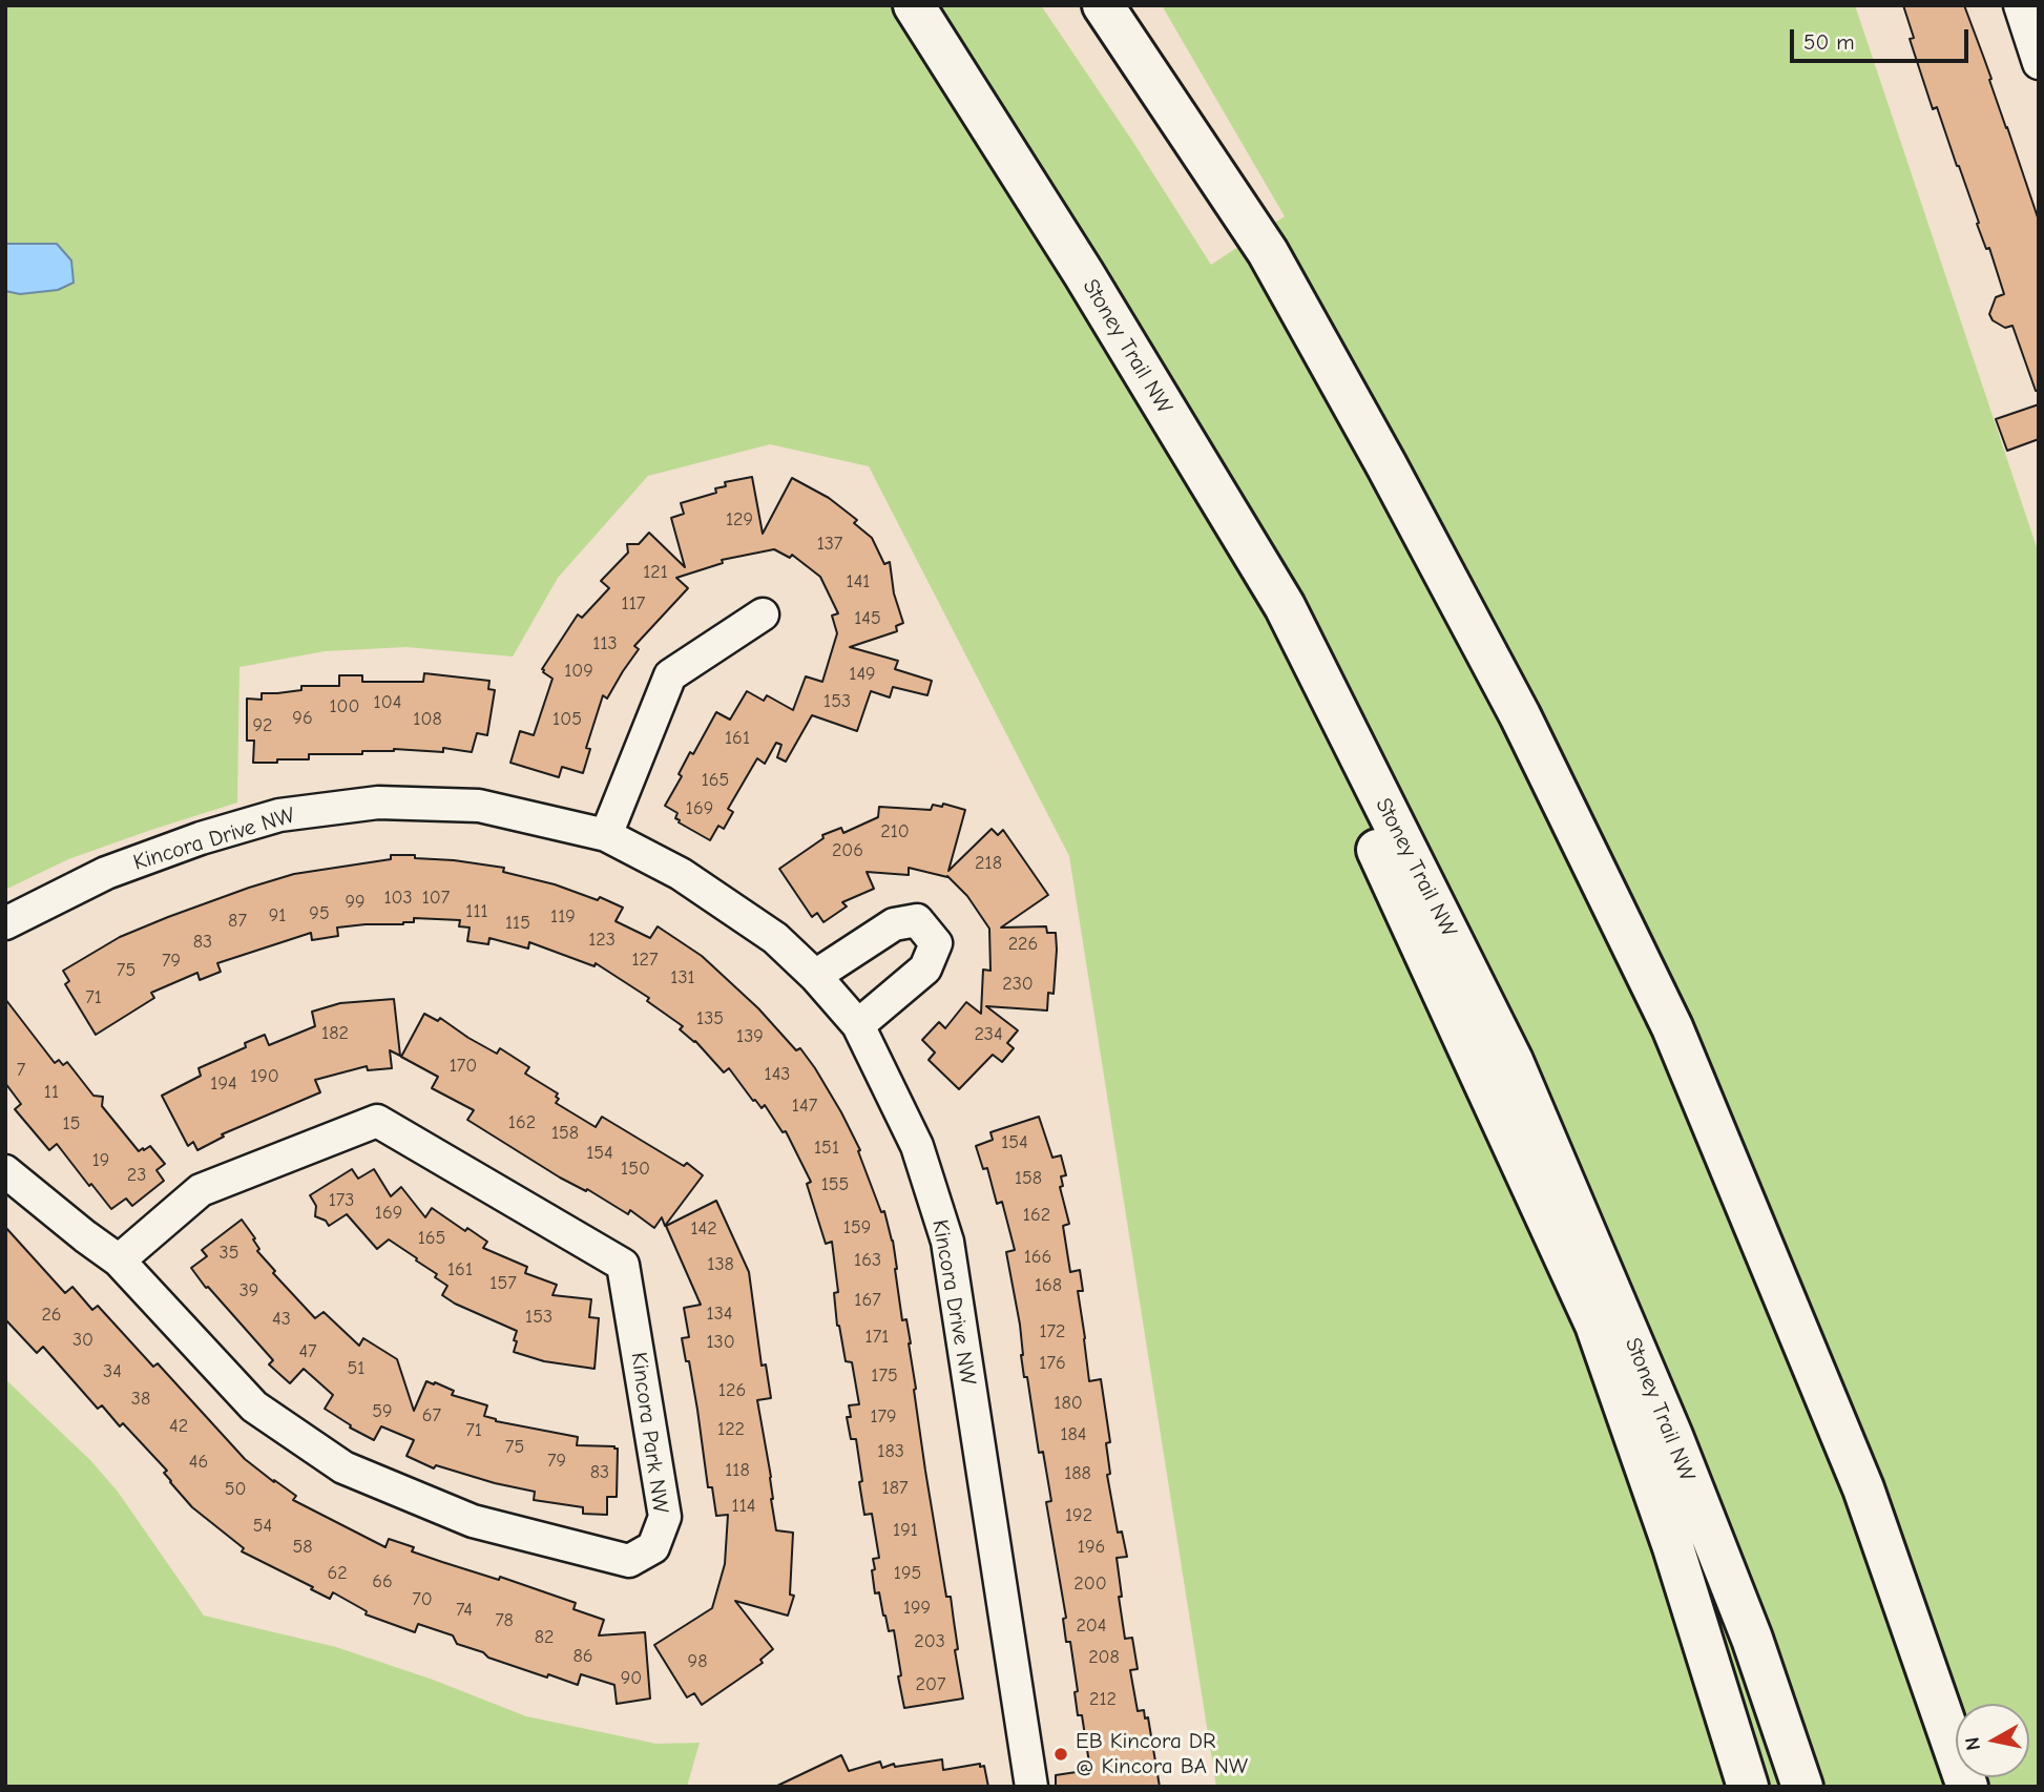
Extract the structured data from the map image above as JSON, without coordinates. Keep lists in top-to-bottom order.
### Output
{
  "streets": {
    "highway": ["Stoney Trail NW"],
    "street": ["Kincora Drive NW", "Kincora Park NW"]
  },
  "places": ["EB Kincora DR @ Kincora BA NW"],
  "house_numbers": [
    "129",
    "137",
    "121",
    "141",
    "117",
    "145",
    "113",
    "109",
    "149",
    "153",
    "104",
    "100",
    "96",
    "108",
    "105",
    "92",
    "161",
    "165",
    "169",
    "210",
    "206",
    "218",
    "103",
    "107",
    "99",
    "111",
    "95",
    "91",
    "119",
    "87",
    "115",
    "123",
    "83",
    "226",
    "127",
    "79",
    "75",
    "131",
    "230",
    "71",
    "135",
    "182",
    "234",
    "139",
    "170",
    "7",
    "143",
    "190",
    "194",
    "11",
    "147",
    "162",
    "15",
    "158",
    "154",
    "151",
    "154",
    "19",
    "150",
    "23",
    "158",
    "155",
    "173",
    "169",
    "162",
    "159",
    "142",
    "165",
    "35",
    "166",
    "163",
    "138",
    "161",
    "157",
    "168",
    "39",
    "167",
    "134",
    "26",
    "153",
    "43",
    "172",
    "171",
    "30",
    "130",
    "47",
    "176",
    "51",
    "34",
    "175",
    "126",
    "38",
    "180",
    "59",
    "67",
    "179",
    "42",
    "122",
    "71",
    "184",
    "75",
    "183",
    "79",
    "46",
    "118",
    "83",
    "188",
    "187",
    "50",
    "114",
    "192",
    "54",
    "191",
    "58",
    "196",
    "62",
    "195",
    "66",
    "200",
    "70",
    "199",
    "74",
    "78",
    "204",
    "82",
    "203",
    "86",
    "208",
    "98",
    "90",
    "207",
    "212"
  ],
  "scale_bar": "50 m",
  "north": "left"
}
